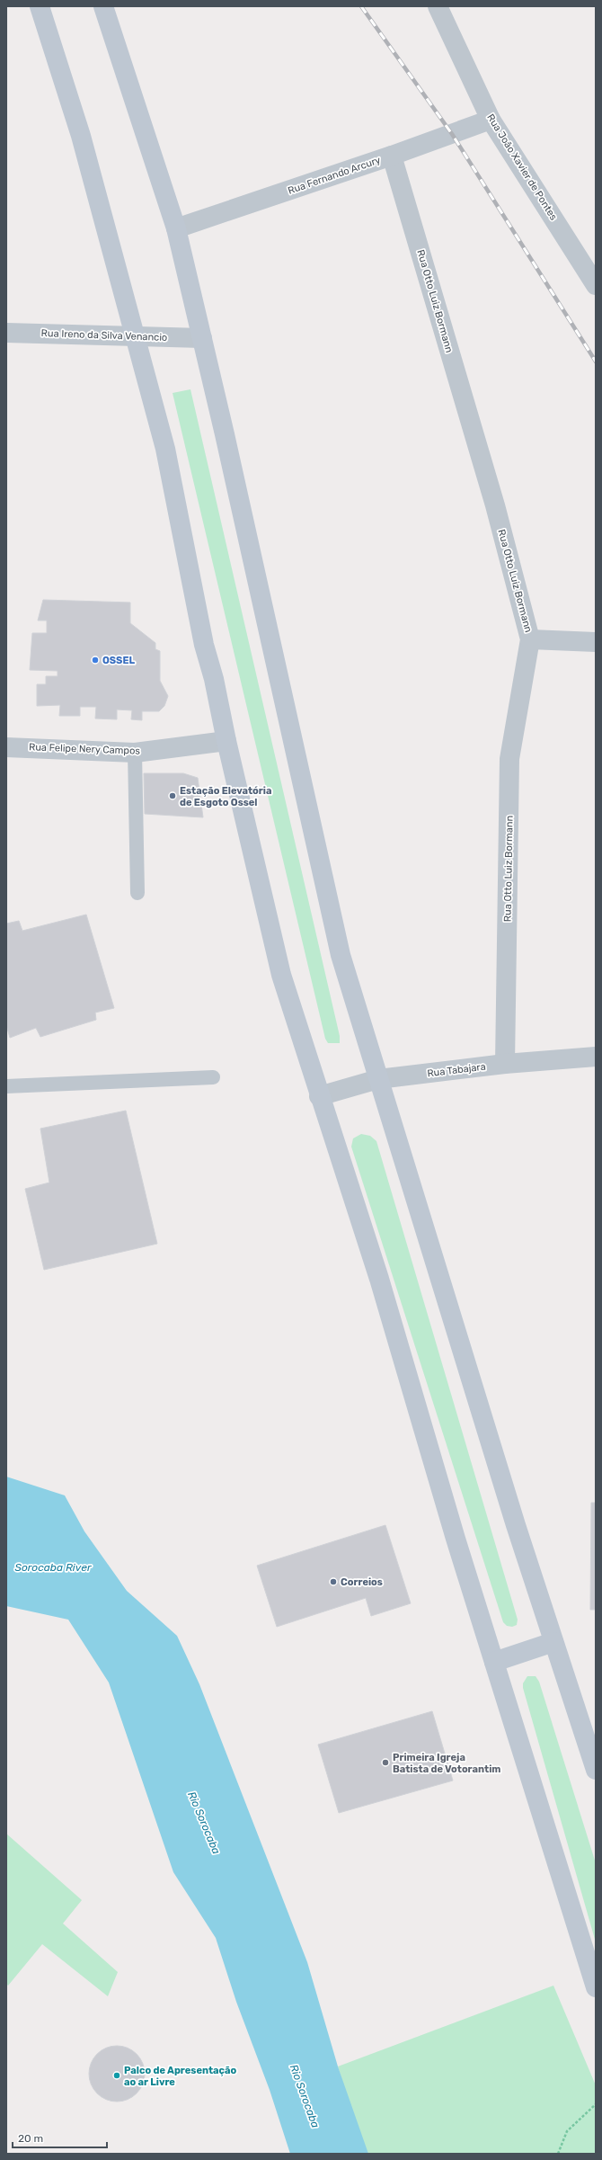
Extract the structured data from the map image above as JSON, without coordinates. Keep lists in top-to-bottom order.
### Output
{
  "streets": {
    "street": [
      "Rua João Xavier de Pontes",
      "Rua Fernando Arcury",
      "Rua Otto Luiz Bormann",
      "Rua Ireno da Silva Venancio",
      "Rua Felipe Nery Campos",
      "Rua Tabajara"
    ]
  },
  "crossings": [
    ["Rua João Xavier de Pontes", "Rua Fernando Arcury"],
    ["Rua Fernando Arcury", "Rua Otto Luiz Bormann"],
    ["Rua Otto Luiz Bormann", "Rua Tabajara"]
  ],
  "water": ["Sorocaba River", "Rio Sorocaba"],
  "places": [
    "OSSEL",
    "Estação Elevatória de Esgoto Ossel",
    "Correios",
    "Primeira Igreja Batista de Votorantim",
    "Palco de Apresentação ao ar Livre"
  ],
  "scale_bar": "20 m"
}
